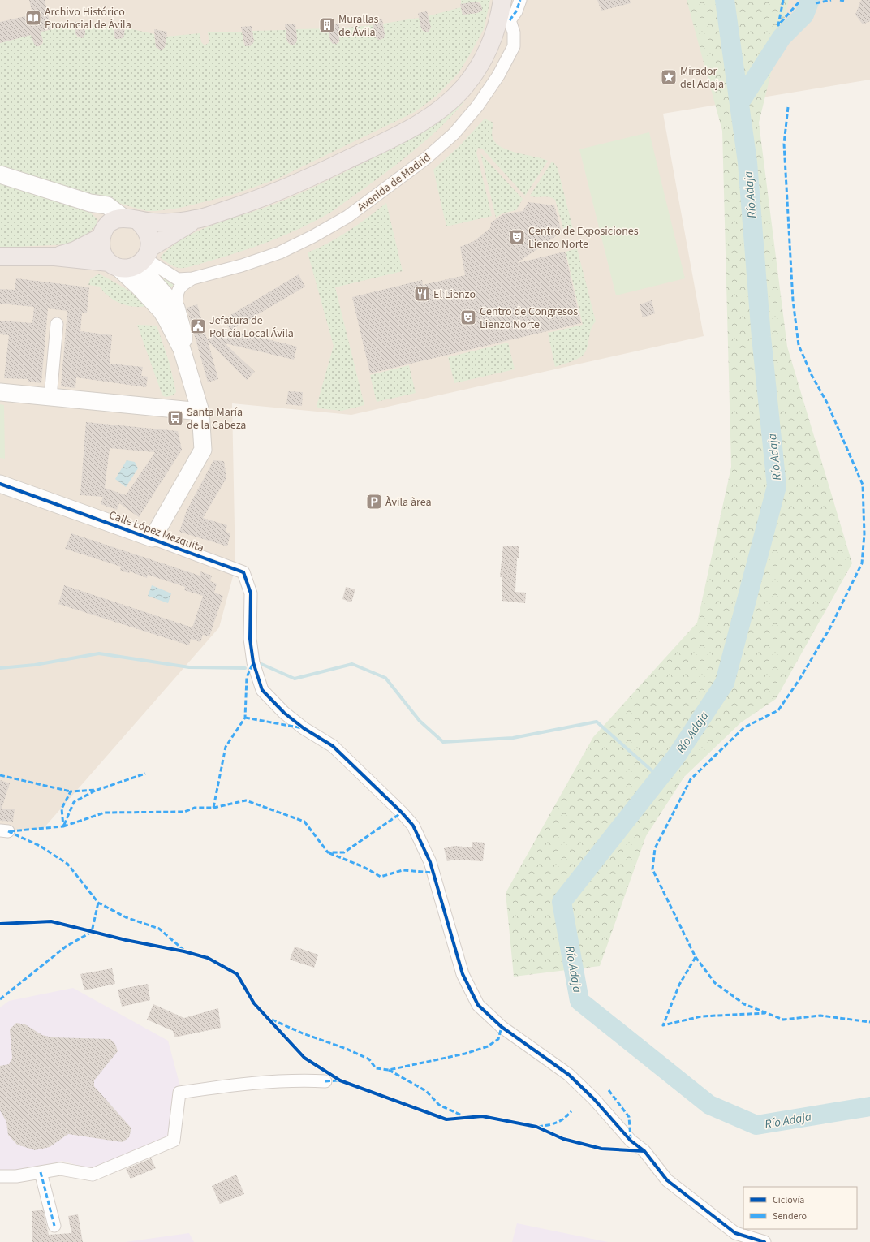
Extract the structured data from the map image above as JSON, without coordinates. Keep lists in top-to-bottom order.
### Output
{
  "streets": {
    "street": ["Avenida de Madrid", "Calle López Mezquita"]
  },
  "water": ["Río Adaja"],
  "places": {
    "library": ["Archivo Histórico Provincial de Ávila"],
    "building": ["Murallas de Ávila"],
    "place": ["Mirador del Adaja"],
    "theatre": ["Centro de Exposiciones Lienzo Norte", "Centro de Congresos Lienzo Norte"],
    "restaurant": ["El Lienzo"],
    "public building": ["Jefatura de Policía Local Ávila"],
    "bus stop": ["Santa María de la Cabeza"],
    "parking": ["Àvila àrea"]
  },
  "legend": ["Ciclovía", "Sendero"]
}
